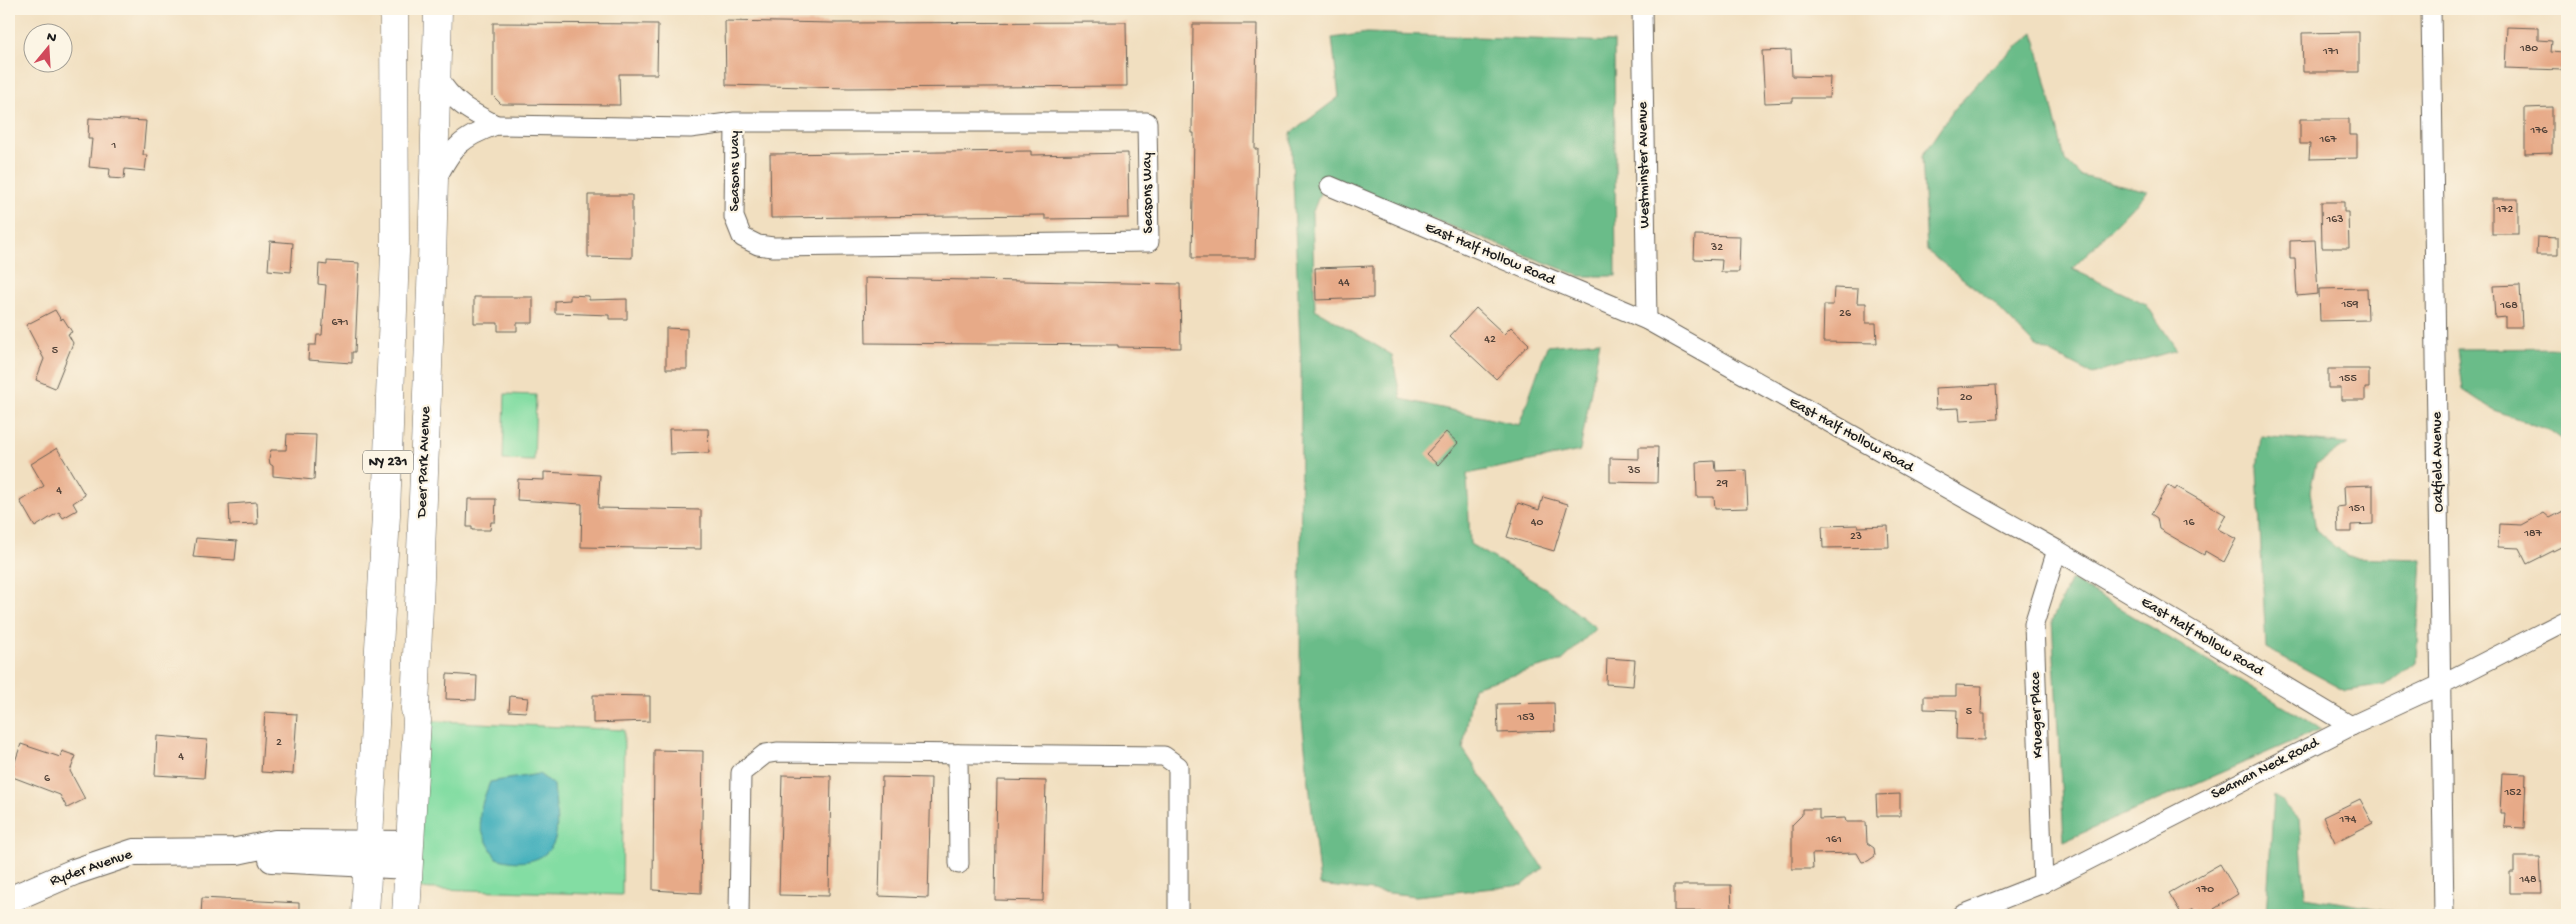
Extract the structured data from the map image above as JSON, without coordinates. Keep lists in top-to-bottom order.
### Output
{
  "streets": {
    "main road": ["NY 231", "Deer Park Avenue"],
    "street": [
      "Westminster Avenue",
      "Seasons Way",
      "East Half Hollow Road",
      "Oakfield Avenue",
      "Krueger Place",
      "Seaman Neck Road",
      "Ryder Avenue"
    ]
  },
  "crossings": [
    ["Westminster Avenue", "East Half Hollow Road"],
    ["East Half Hollow Road", "Krueger Place"],
    ["East Half Hollow Road", "Seaman Neck Road"],
    ["NY 231", "Ryder Avenue"],
    ["Deer Park Avenue", "Ryder Avenue"],
    ["Oakfield Avenue", "Seaman Neck Road"],
    ["Krueger Place", "Seaman Neck Road"]
  ],
  "house_numbers": [
    "180",
    "171",
    "176",
    "167",
    "1",
    "172",
    "163",
    "32",
    "44",
    "159",
    "168",
    "26",
    "671",
    "42",
    "5",
    "155",
    "20",
    "35",
    "29",
    "4",
    "151",
    "40",
    "16",
    "187",
    "23",
    "5",
    "153",
    "2",
    "4",
    "6",
    "152",
    "174",
    "161",
    "148",
    "170"
  ],
  "north": "top"
}
